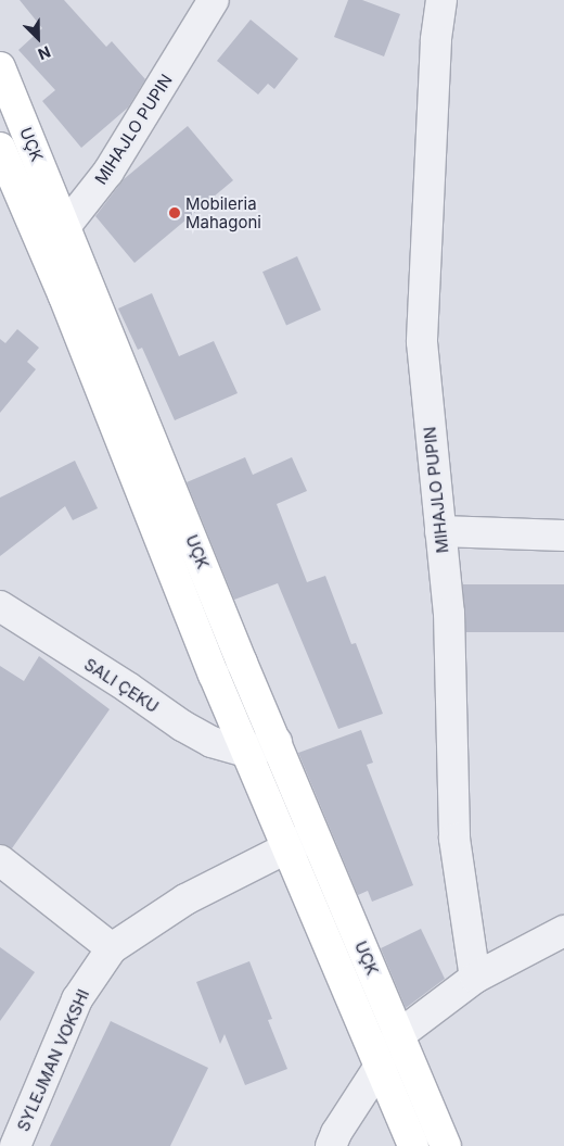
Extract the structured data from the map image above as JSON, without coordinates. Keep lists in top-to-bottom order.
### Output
{
  "streets": {
    "main road": ["UÇK"],
    "street": ["MIHAJLO PUPIN", "SALI ÇEKU", "SYLEJMAN VOKSHI"]
  },
  "crossings": [
    ["MIHAJLO PUPIN", "UÇK"],
    ["UÇK", "SALI ÇEKU"],
    ["UÇK", "SYLEJMAN VOKSHI"]
  ],
  "places": ["Mobileria Mahagoni"],
  "north": "bottom right"
}
